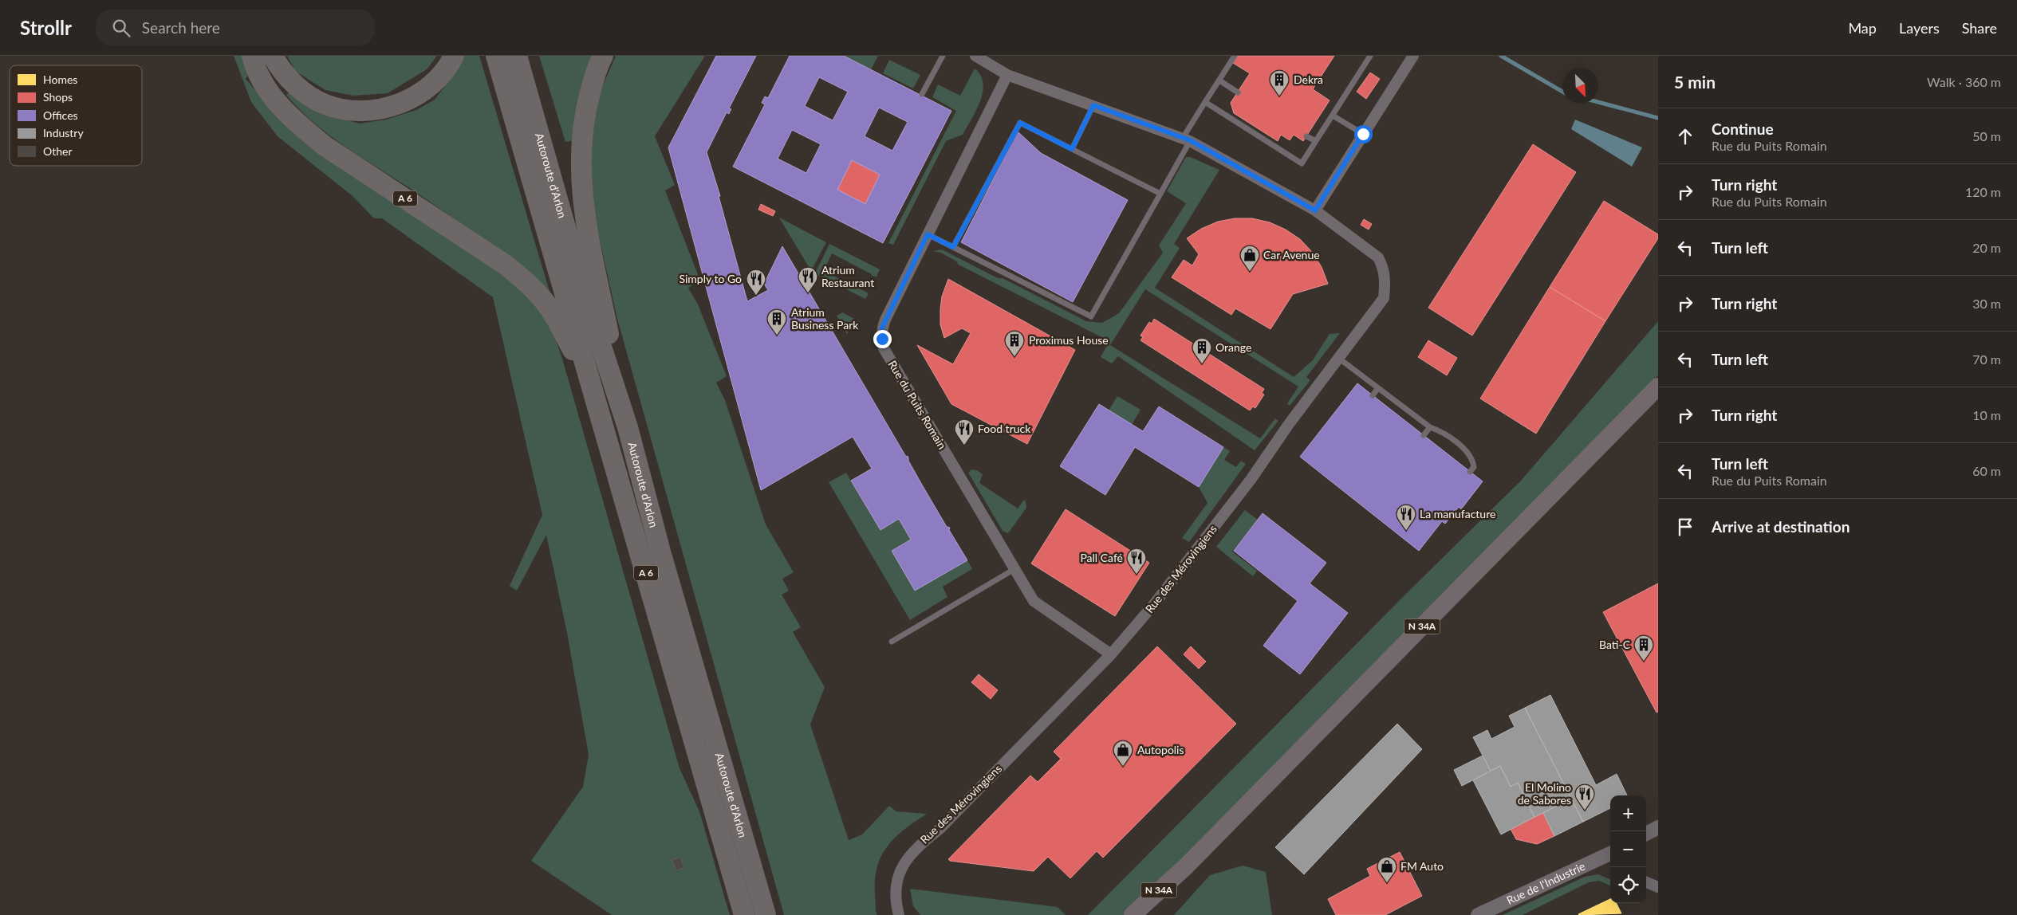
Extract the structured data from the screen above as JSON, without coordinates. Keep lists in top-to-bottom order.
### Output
{
  "streets": {
    "highway": ["Autoroute d'Arlon", "A 6"],
    "main road": ["N 34A"],
    "street": ["Rue du Puits Romain", "Rue des Mérovingiens", "Rue de l'Industrie"]
  },
  "crossings": [
    ["Autoroute d'Arlon", "A 6"],
    ["Rue du Puits Romain", "Rue des Mérovingiens"]
  ],
  "places": {
    "building": [
      "Dekra",
      "Atrium Business Park",
      "Proximus House",
      "Orange",
      "Bati-C"
    ],
    "shop": ["Car Avenue", "Autopolis", "FM Auto"],
    "restaurant": [
      "Atrium Restaurant",
      "Simply to Go",
      "Food truck",
      "La manufacture",
      "Pall Café",
      "El Molino de Sabores"
    ]
  },
  "legend": [
    "Homes",
    "Shops",
    "Offices",
    "Industry",
    "Other"
  ],
  "north": "bottom right",
  "page": {
    "header": "Strollr",
    "search": "Search here",
    "nav": ["Map", "Layers", "Share"],
    "heading": ["5 min", "Walk · 360 m"],
    "list": [
      ["Continue", "Rue du Puits Romain", "50 m"],
      ["Turn right", "Rue du Puits Romain", "120 m"],
      ["Turn left", "20 m"],
      ["Turn right", "30 m"],
      ["Turn left", "70 m"],
      ["Turn right", "10 m"],
      ["Turn left", "Rue du Puits Romain", "60 m"],
      "Arrive at destination"
    ],
    "map_buttons": ["+", "−"]
  }
}
